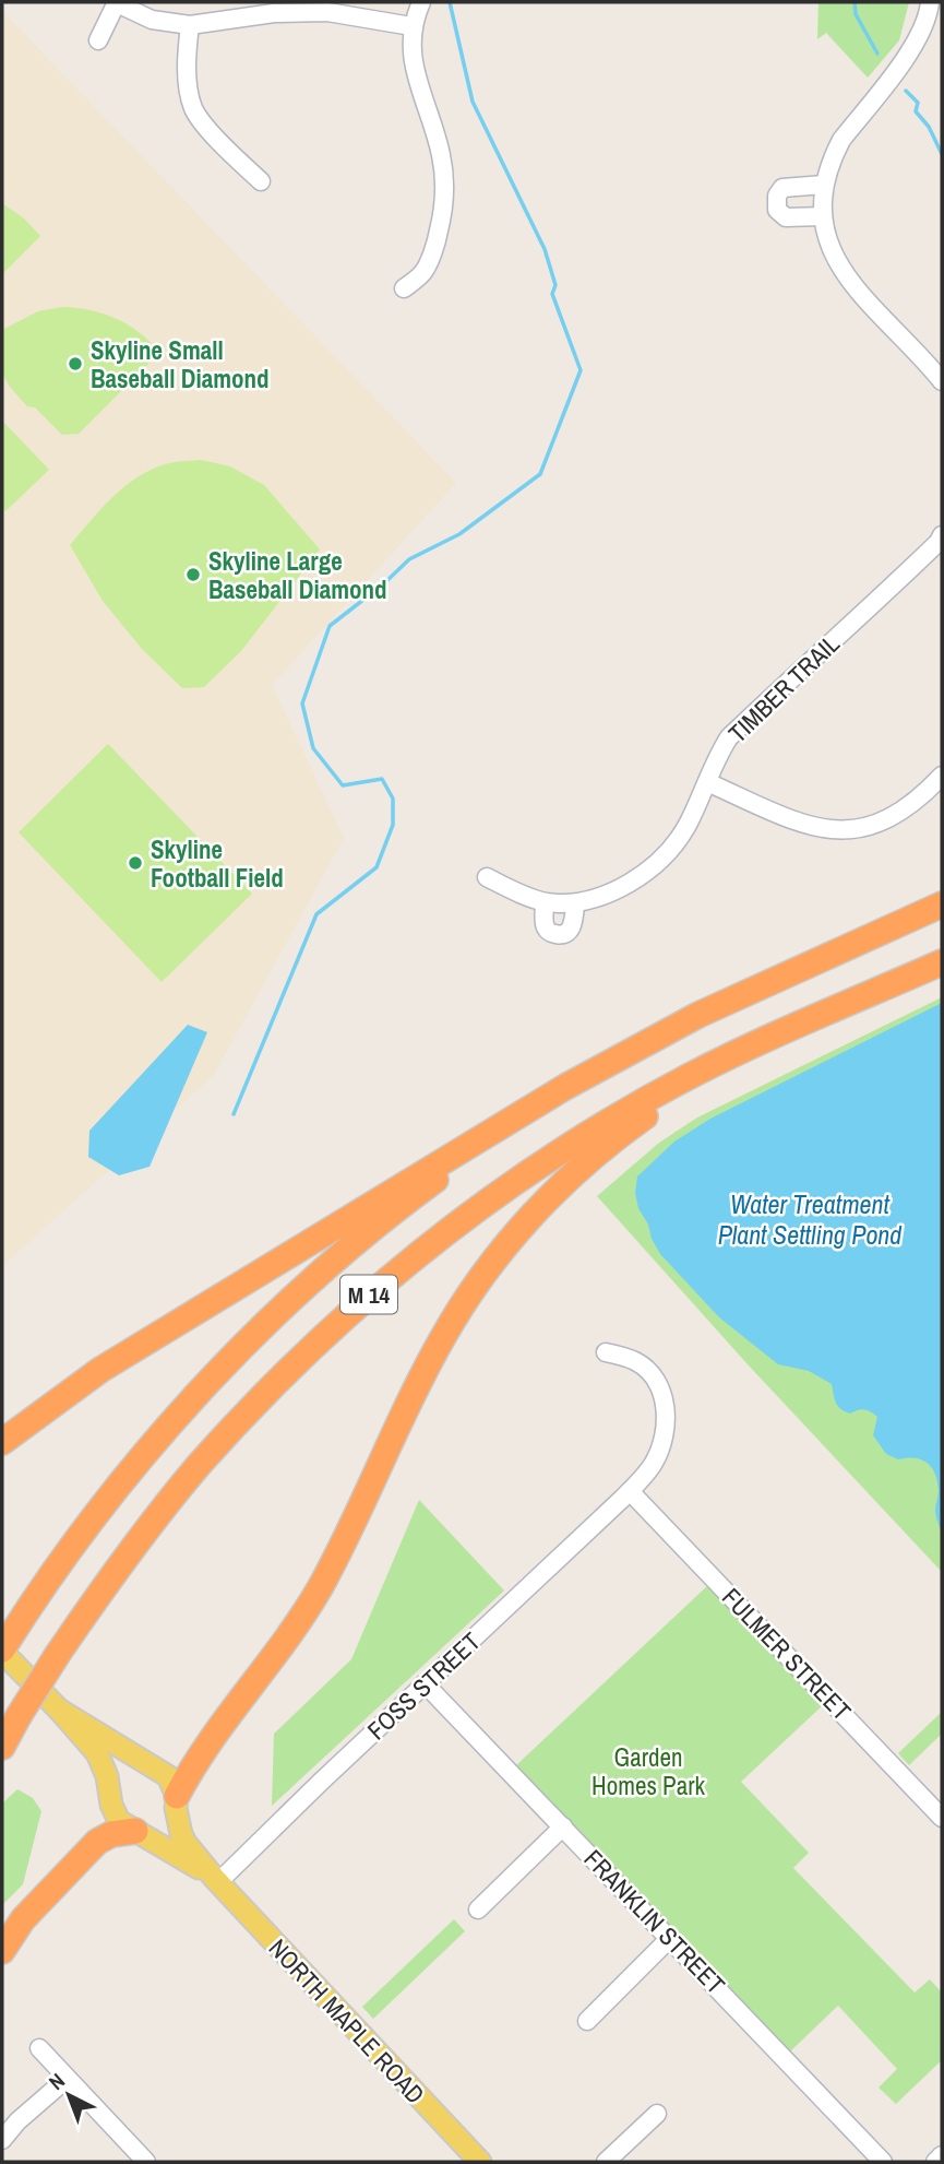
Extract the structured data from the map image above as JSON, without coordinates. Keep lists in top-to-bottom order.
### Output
{
  "streets": {
    "highway": ["M 14"],
    "main road": ["NORTH MAPLE ROAD"],
    "street": [
      "TIMBER TRAIL",
      "FULMER STREET",
      "FOSS STREET",
      "FRANKLIN STREET"
    ]
  },
  "crossings": [
    ["M 14", "NORTH MAPLE ROAD"],
    ["FULMER STREET", "FOSS STREET"],
    ["FOSS STREET", "FRANKLIN STREET"],
    ["FOSS STREET", "NORTH MAPLE ROAD"]
  ],
  "water": ["Water Treatment Plant Settling Pond"],
  "parks": ["Garden Homes Park"],
  "places": ["Skyline Small Baseball Diamond", "Skyline Large Baseball Diamond", "Skyline Football Field"],
  "north": "top left"
}
